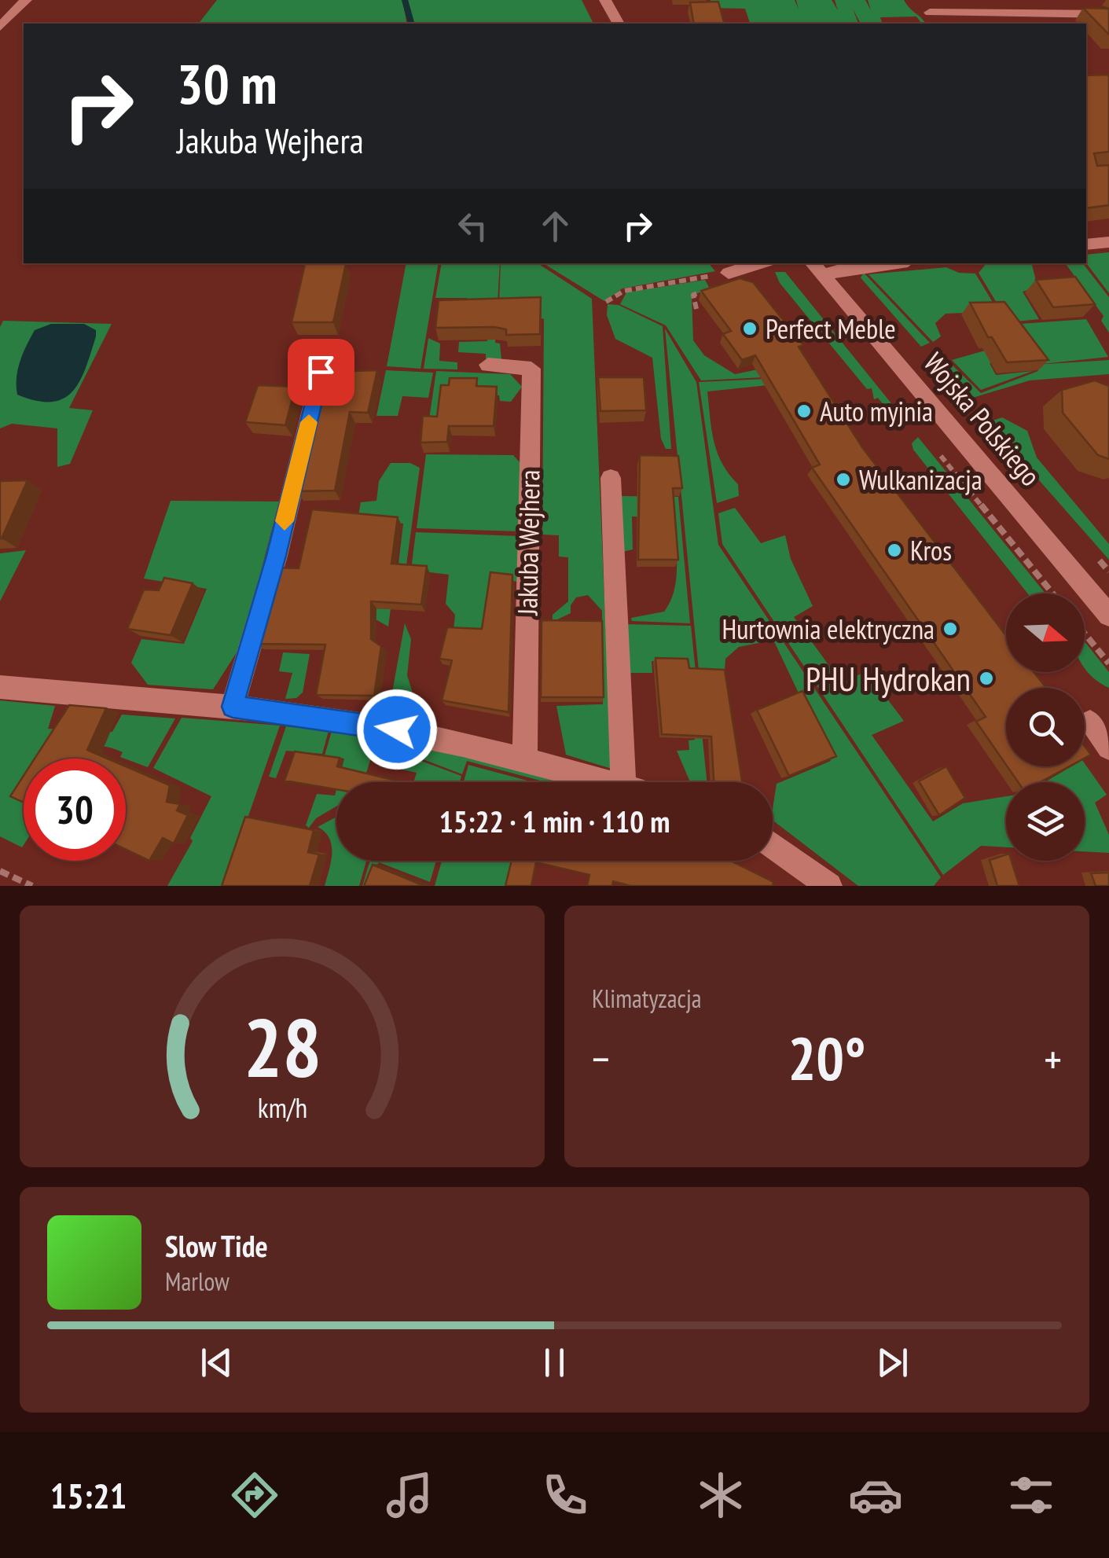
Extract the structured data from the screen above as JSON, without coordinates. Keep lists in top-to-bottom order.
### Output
{
  "streets": {
    "street": ["Wojska Polskiego", "Jakuba Wejhera"]
  },
  "places": [
    "Perfect Meble",
    "Auto myjnia",
    "Wulkanizacja",
    "Kros",
    "Hurtownia elektryczna",
    "PHU Hydrokan"
  ],
  "north": "right",
  "page": {
    "turn": ["30 m", "Jakuba Wejhera"],
    "limit": "30",
    "trip": "15:22 · 1 min · 110 m",
    "tile": "Klimatyzacja",
    "heat": ["−", "20°", "+"],
    "song": ["Slow Tide", "Marlow"],
    "tabs": "15:21",
    "gauge": ["28", "km/h"]
  }
}
